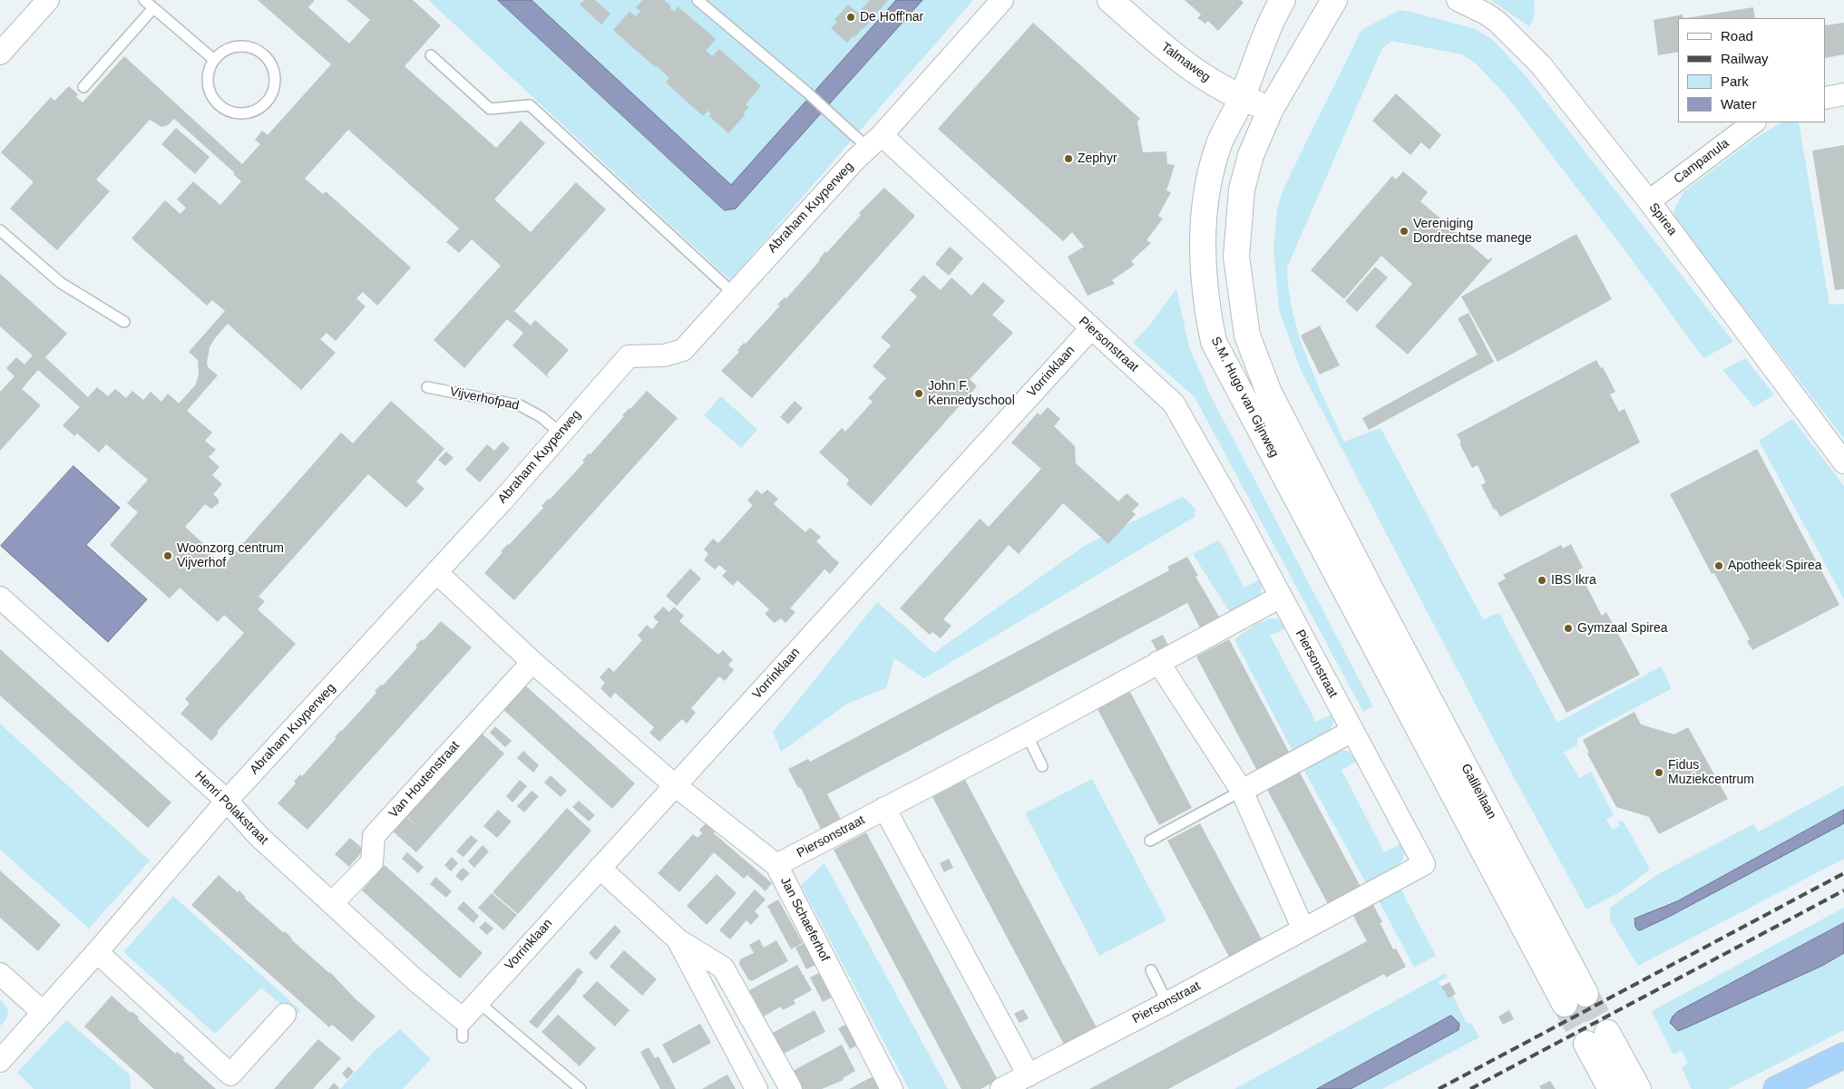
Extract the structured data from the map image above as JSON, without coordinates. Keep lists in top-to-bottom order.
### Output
{
  "streets": {
    "street": [
      "Talmaweg",
      "Campanula",
      "Abraham Kuyperweg",
      "Spirea",
      "Piersonstraat",
      "Vorrinklaan",
      "S.M. Hugo van Gijnweg",
      "Van Houtenstraat",
      "Galileïlaan",
      "Henri Polakstraat",
      "Jan Schaeferhof"
    ],
    "lane": ["Vijverhofpad"]
  },
  "crossings": [
    ["Talmaweg", "S.M. Hugo van Gijnweg"],
    ["Campanula", "Spirea"],
    ["Abraham Kuyperweg", "Piersonstraat"],
    ["Abraham Kuyperweg", "Vijverhofpad"],
    ["Abraham Kuyperweg", "Henri Polakstraat"],
    ["Piersonstraat", "Vorrinklaan"],
    ["Piersonstraat", "Jan Schaeferhof"],
    ["Vorrinklaan", "Henri Polakstraat"],
    ["Vorrinklaan", "Jan Schaeferhof"],
    ["S.M. Hugo van Gijnweg", "Galileïlaan"],
    ["Van Houtenstraat", "Henri Polakstraat"]
  ],
  "places": [
    "De Hoff'nar",
    "Zephyr",
    "Vereniging Dordrechtse manege",
    "John F. Kennedyschool",
    "Woonzorg centrum Vijverhof",
    "Apotheek Spirea",
    "IBS Ikra",
    "Gymzaal Spirea",
    "Fidus Muziekcentrum"
  ],
  "legend": [
    "Road",
    "Railway",
    "Park",
    "Water"
  ]
}
